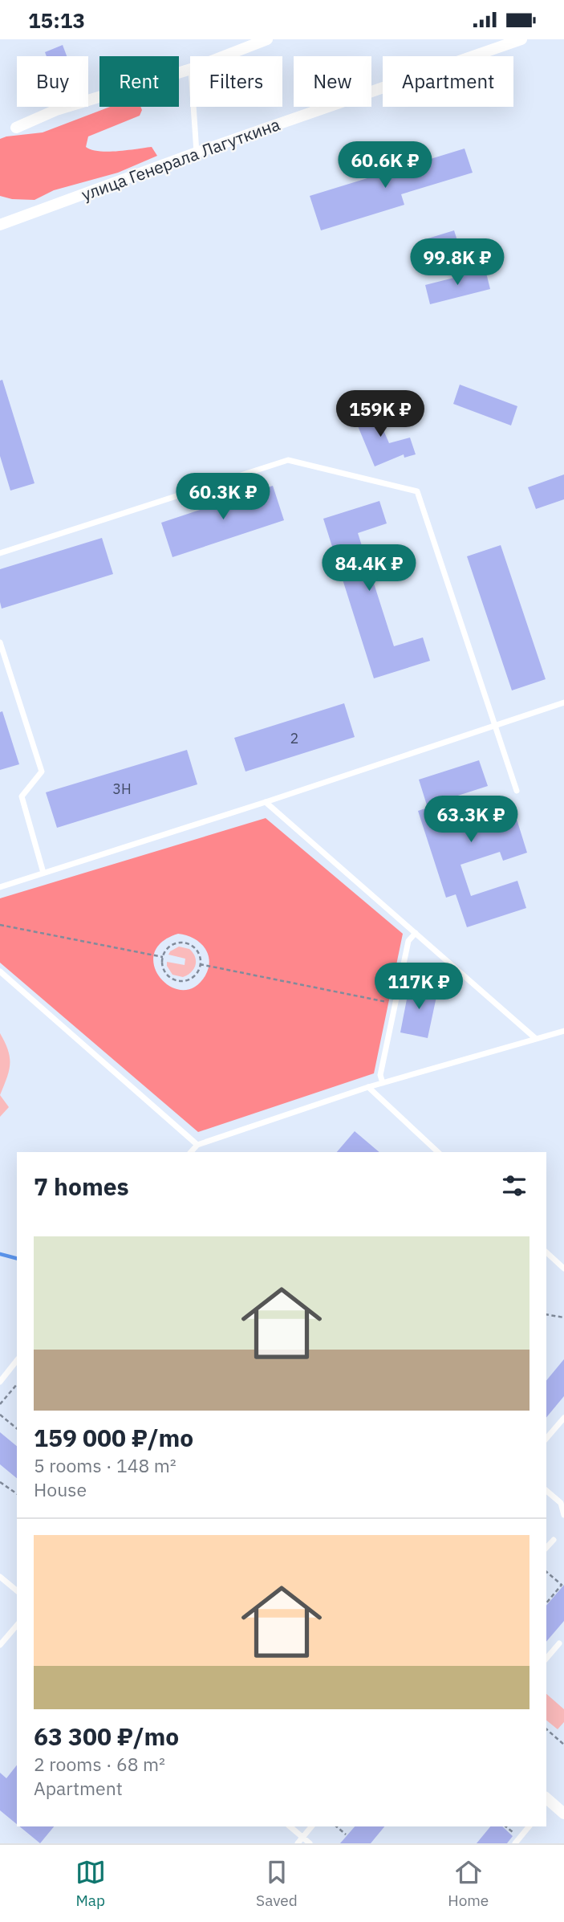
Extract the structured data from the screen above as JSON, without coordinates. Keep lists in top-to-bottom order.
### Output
{
  "streets": {
    "street": ["улица Генерала Лагуткина"]
  },
  "house_numbers": ["2", "3Н"],
  "page": {
    "status": "15:13",
    "chip": [
      "Buy",
      "Rent",
      "Filters",
      "New",
      "Apartment"
    ],
    "price": [
      "60.6K ₽",
      "99.8K ₽",
      "159K ₽",
      "60.3K ₽",
      "84.4K ₽",
      "63.3K ₽",
      "117K ₽"
    ],
    "heading": "7 homes",
    "list": [
      {
        "name": "159 000 ₽/mo",
        "note": "5 rooms · 148 m² · House"
      },
      {
        "name": "63 300 ₽/mo",
        "note": "2 rooms · 68 m² · Apartment"
      }
    ],
    "tabs": ["Map", "Saved", "Home"]
  }
}
